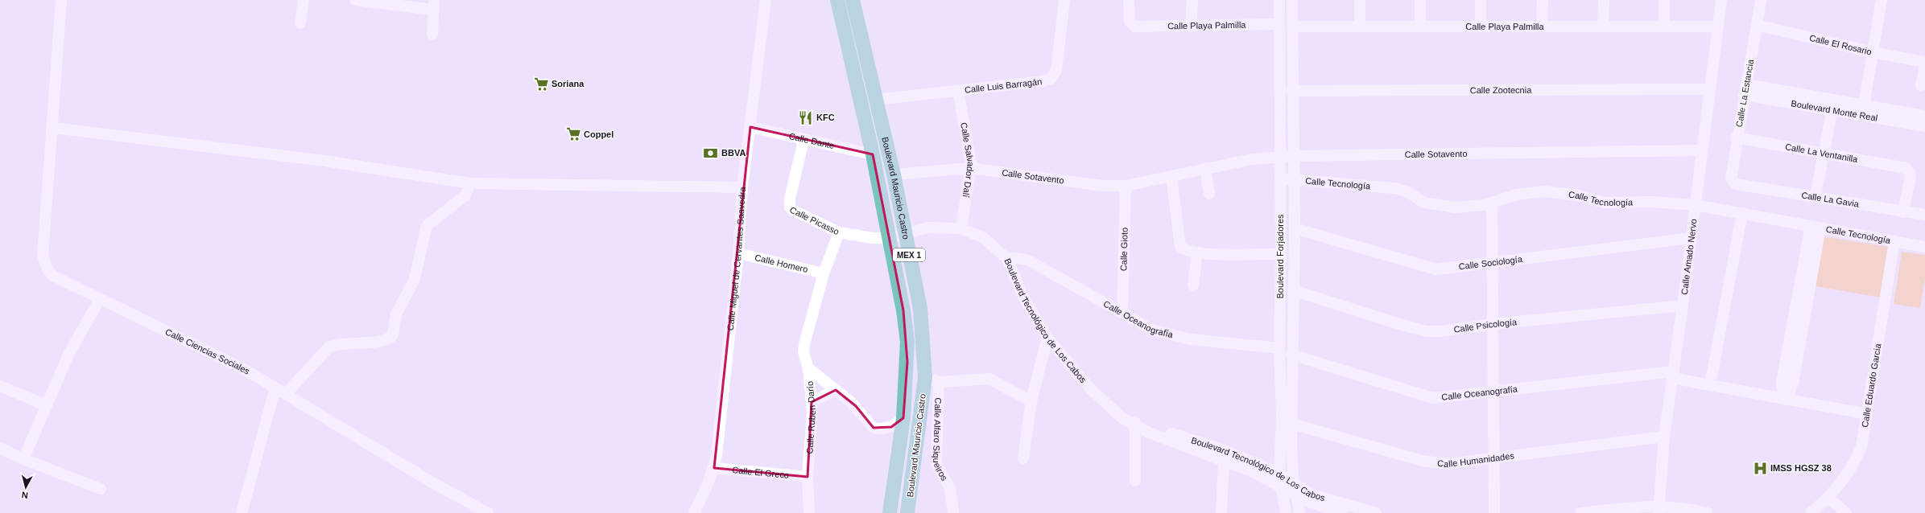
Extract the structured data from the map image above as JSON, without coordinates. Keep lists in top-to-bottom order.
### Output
{
  "streets": {
    "main road": ["Boulevard Mauricio Castro", "MEX 1"],
    "street": [
      "Calle Playa Palmilla",
      "Calle El Rosario",
      "Calle Luis Barragán",
      "Calle Zootecnia",
      "Calle La Estancia",
      "Boulevard Monte Real",
      "Calle Dante",
      "Calle La Ventanilla",
      "Calle Sotavento",
      "Calle Salvador Dalí",
      "Calle Tecnología",
      "Calle La Gavia",
      "Calle Picasso",
      "Calle Gioto",
      "Boulevard Forjadores",
      "Calle Amado Nervo",
      "Calle Miguel de Cervantes Saavedra",
      "Calle Homero",
      "Calle Sociología",
      "Calle Oceanografía",
      "Boulevard Tecnológico de Los Cabos",
      "Calle Psicología",
      "Calle Ciencias Sociales",
      "Calle Eduardo Garcia",
      "Calle Ruben Darío",
      "Calle Alfaro Siqueiros",
      "Calle Humanidades",
      "Calle El Greco"
    ]
  },
  "crossings": [
    ["Calle Playa Palmilla", "Boulevard Forjadores"],
    ["Calle Playa Palmilla", "Calle Amado Nervo"],
    ["Calle El Rosario", "Calle La Estancia"],
    ["Calle Luis Barragán", "Calle Salvador Dalí"],
    ["Calle Luis Barragán", "Boulevard Mauricio Castro"],
    ["Calle Zootecnia", "Boulevard Forjadores"],
    ["Calle Zootecnia", "Calle Amado Nervo"],
    ["Calle La Estancia", "Boulevard Monte Real"],
    ["Calle La Estancia", "Calle La Ventanilla"],
    ["Calle La Estancia", "Calle La Gavia"],
    ["Calle Dante", "Boulevard Mauricio Castro"],
    ["Calle Dante", "Calle Picasso"],
    ["Calle Dante", "Calle Miguel de Cervantes Saavedra"],
    ["Calle La Ventanilla", "Calle La Gavia"],
    ["Calle Sotavento", "Calle Salvador Dalí"],
    ["Calle Sotavento", "Boulevard Mauricio Castro"],
    ["Calle Sotavento", "Calle Gioto"],
    ["Calle Sotavento", "Boulevard Forjadores"],
    ["Calle Sotavento", "Calle Amado Nervo"],
    ["Calle Salvador Dalí", "Boulevard Tecnológico de Los Cabos"],
    ["Calle Tecnología", "Boulevard Forjadores"],
    ["Calle Tecnología", "Calle Amado Nervo"],
    ["Calle Tecnología", "Calle Eduardo Garcia"],
    ["Boulevard Mauricio Castro", "Calle Picasso"],
    ["Boulevard Mauricio Castro", "Boulevard Tecnológico de Los Cabos"],
    ["Calle Picasso", "Boulevard Tecnológico de Los Cabos"],
    ["Calle Picasso", "Calle Ruben Darío"],
    ["Calle Gioto", "Calle Oceanografía"],
    ["Boulevard Forjadores", "Calle Sociología"],
    ["Boulevard Forjadores", "Calle Oceanografía"],
    ["Boulevard Forjadores", "Boulevard Tecnológico de Los Cabos"],
    ["Boulevard Forjadores", "Calle Psicología"],
    ["Boulevard Forjadores", "Calle Humanidades"],
    ["Calle Amado Nervo", "Calle Sociología"],
    ["Calle Amado Nervo", "Calle Oceanografía"],
    ["Calle Amado Nervo", "Calle Psicología"],
    ["Calle Amado Nervo", "Calle Humanidades"],
    ["Calle Miguel de Cervantes Saavedra", "Calle Homero"],
    ["Calle Miguel de Cervantes Saavedra", "Calle El Greco"],
    ["Calle Homero", "Calle Ruben Darío"],
    ["Calle Oceanografía", "Boulevard Tecnológico de Los Cabos"],
    ["Calle Oceanografía", "Calle Eduardo Garcia"],
    ["Calle Ruben Darío", "Calle El Greco"]
  ],
  "places": {
    "supermarket": ["Soriana", "Coppel"],
    "restaurant": ["KFC"],
    "bank": ["BBVA"],
    "hospital": ["IMSS HGSZ 38"]
  },
  "north": "bottom"
}
